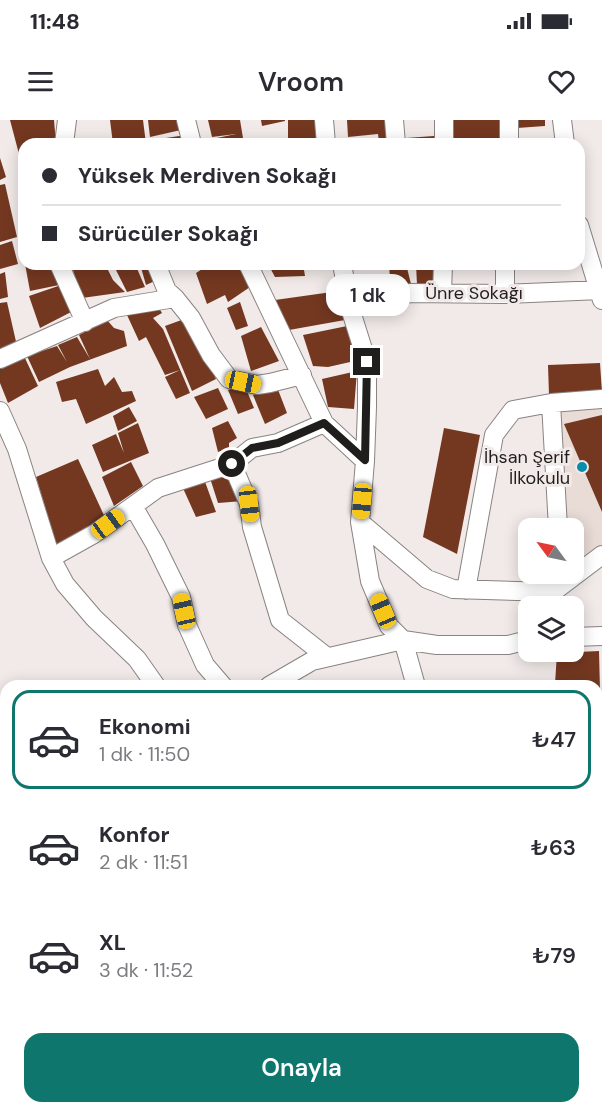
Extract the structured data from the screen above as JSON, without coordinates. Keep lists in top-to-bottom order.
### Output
{
  "streets": {
    "street": ["Ünre Sokağı"]
  },
  "places": ["İhsan Şerif İlkokulu"],
  "north": "top left",
  "page": {
    "status": "11:48",
    "header": "Vroom",
    "banner": ["Yüksek Merdiven Sokağı", "Sürücüler Sokağı"],
    "bubble": "1 dk",
    "list": [
      {
        "name": "Ekonomi",
        "note": "1 dk · 11:50",
        "value": "₺47"
      },
      {
        "name": "Konfor",
        "note": "2 dk · 11:51",
        "value": "₺63"
      },
      {
        "name": "XL",
        "note": "3 dk · 11:52",
        "value": "₺79"
      }
    ],
    "buttons": "Onayla"
  }
}
